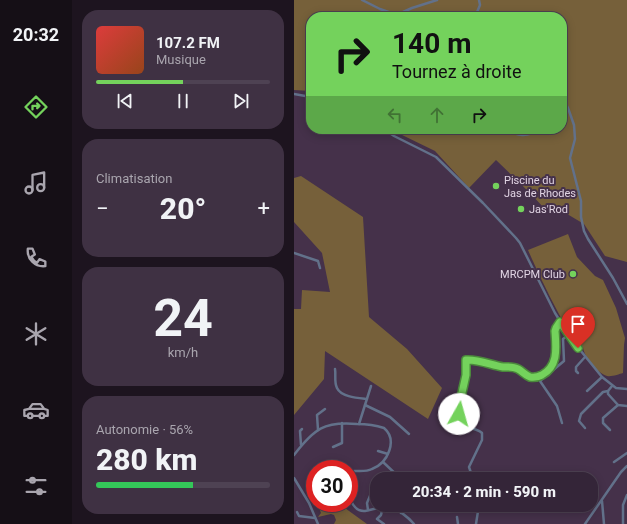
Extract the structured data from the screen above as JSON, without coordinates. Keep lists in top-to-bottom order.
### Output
{
  "places": ["Piscine du Jas de Rhodes", "Jas'Rod", "MRCPM Club"],
  "page": {
    "tabs": "20:32",
    "turn": ["140 m", "Tournez à droite"],
    "song": ["107.2 FM", "Musique"],
    "tile": [
      "Climatisation",
      ["24", "km/h"],
      ["Autonomie · 56%", "280 km"]
    ],
    "heat": ["−", "20°", "+"],
    "limit": "30",
    "trip": "20:34 · 2 min · 590 m"
  }
}
